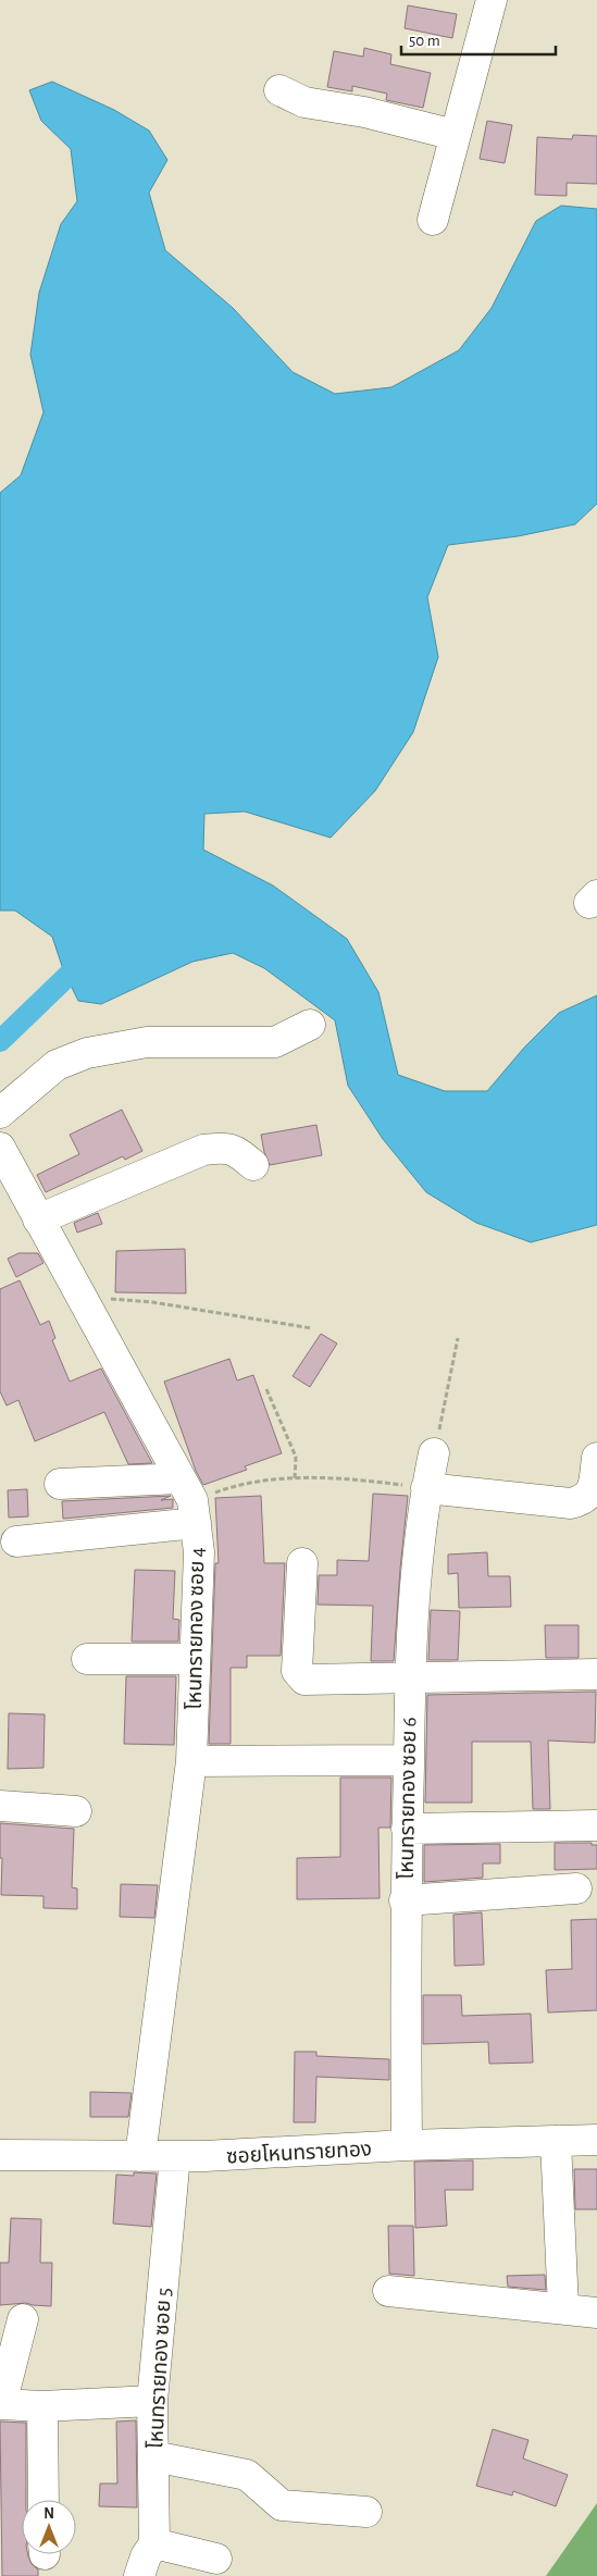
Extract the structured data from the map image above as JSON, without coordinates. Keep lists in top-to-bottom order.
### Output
{
  "streets": {
    "street": [
      "โหนทรายทอง ซอย 4",
      "โหนทรายทอง ซอย 6",
      "ซอยโหนทรายทอง",
      "โหนทรายทอง ซอย 5"
    ]
  },
  "crossings": [
    ["โหนทรายทอง ซอย 4", "ซอยโหนทรายทอง"],
    ["โหนทรายทอง ซอย 6", "ซอยโหนทรายทอง"],
    ["ซอยโหนทรายทอง", "โหนทรายทอง ซอย 5"]
  ],
  "scale_bar": "50 m",
  "north": "top"
}
